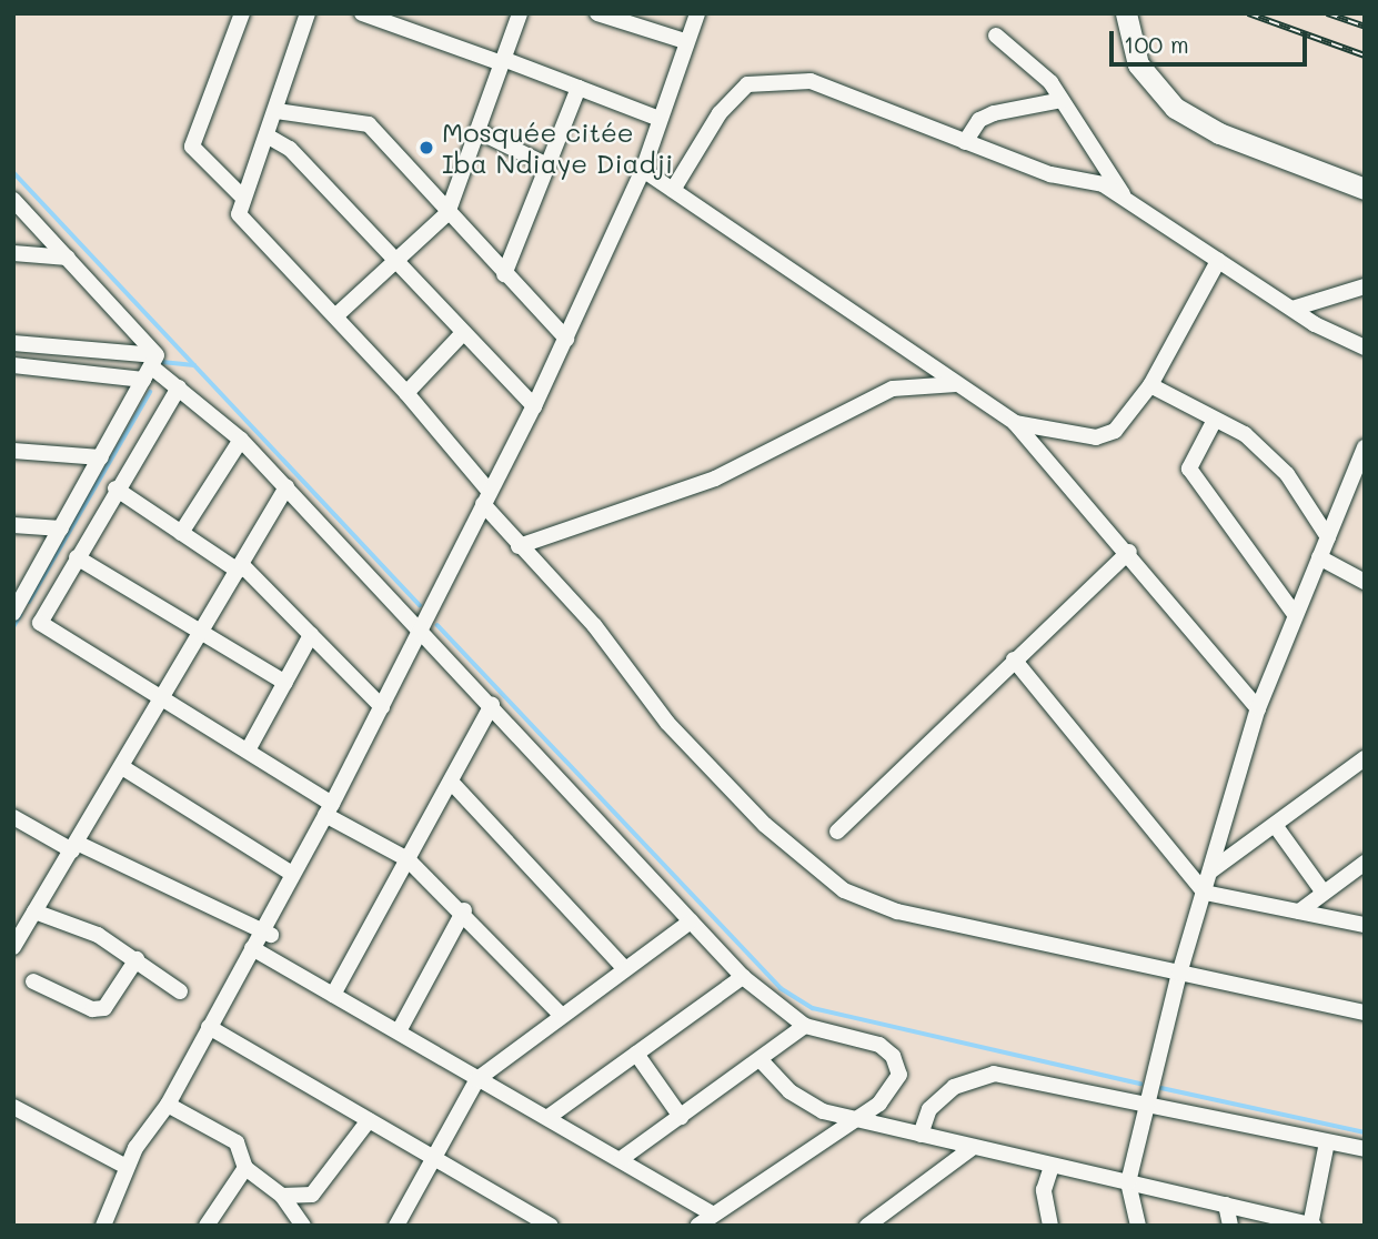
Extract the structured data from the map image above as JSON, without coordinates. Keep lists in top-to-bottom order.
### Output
{
  "places": ["Mosquée citée Iba Ndiaye Diadji"],
  "scale_bar": "100 m"
}
